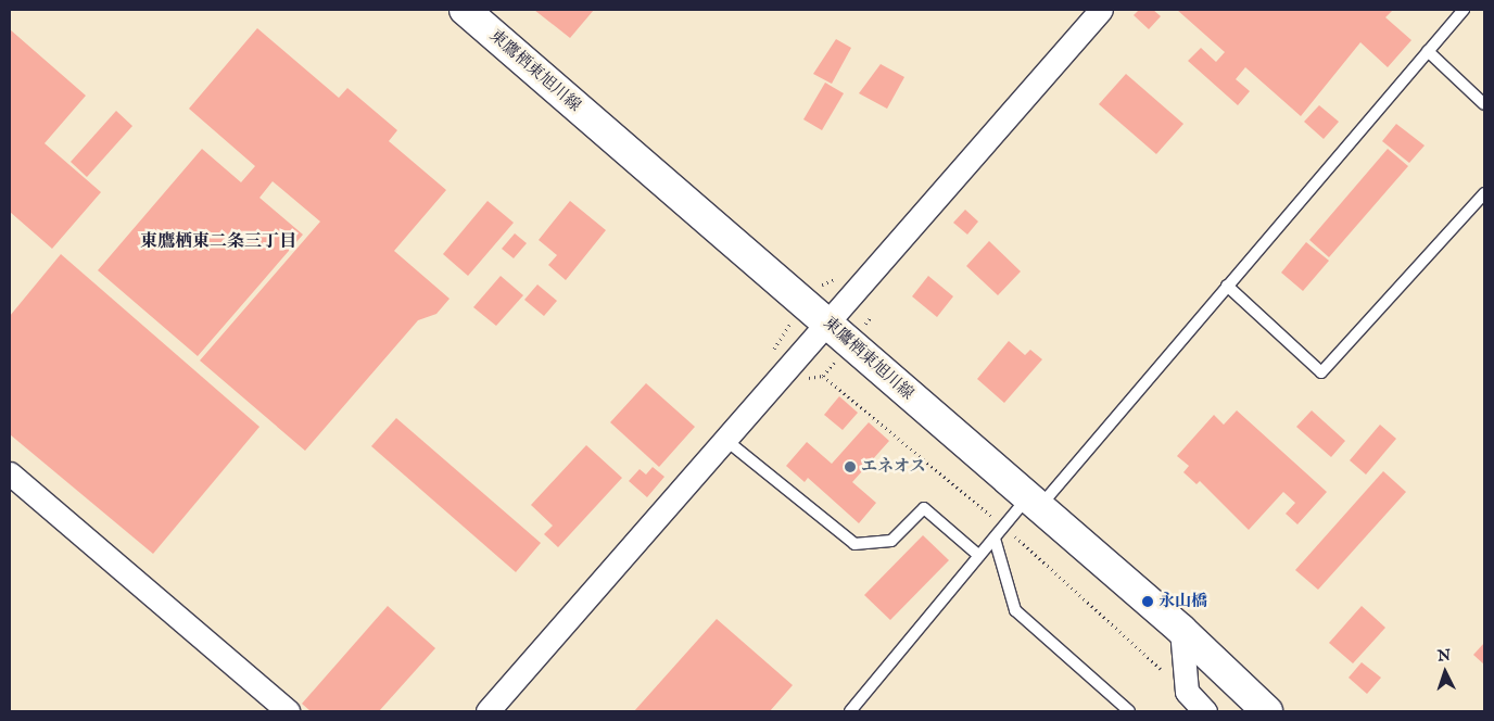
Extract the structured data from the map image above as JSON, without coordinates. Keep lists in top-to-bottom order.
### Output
{
  "streets": {
    "main road": ["東鷹栖東旭川線"]
  },
  "districts": ["東鷹栖東二条三丁目"],
  "places": ["エネオス", "永山橋"],
  "north": "top"
}
